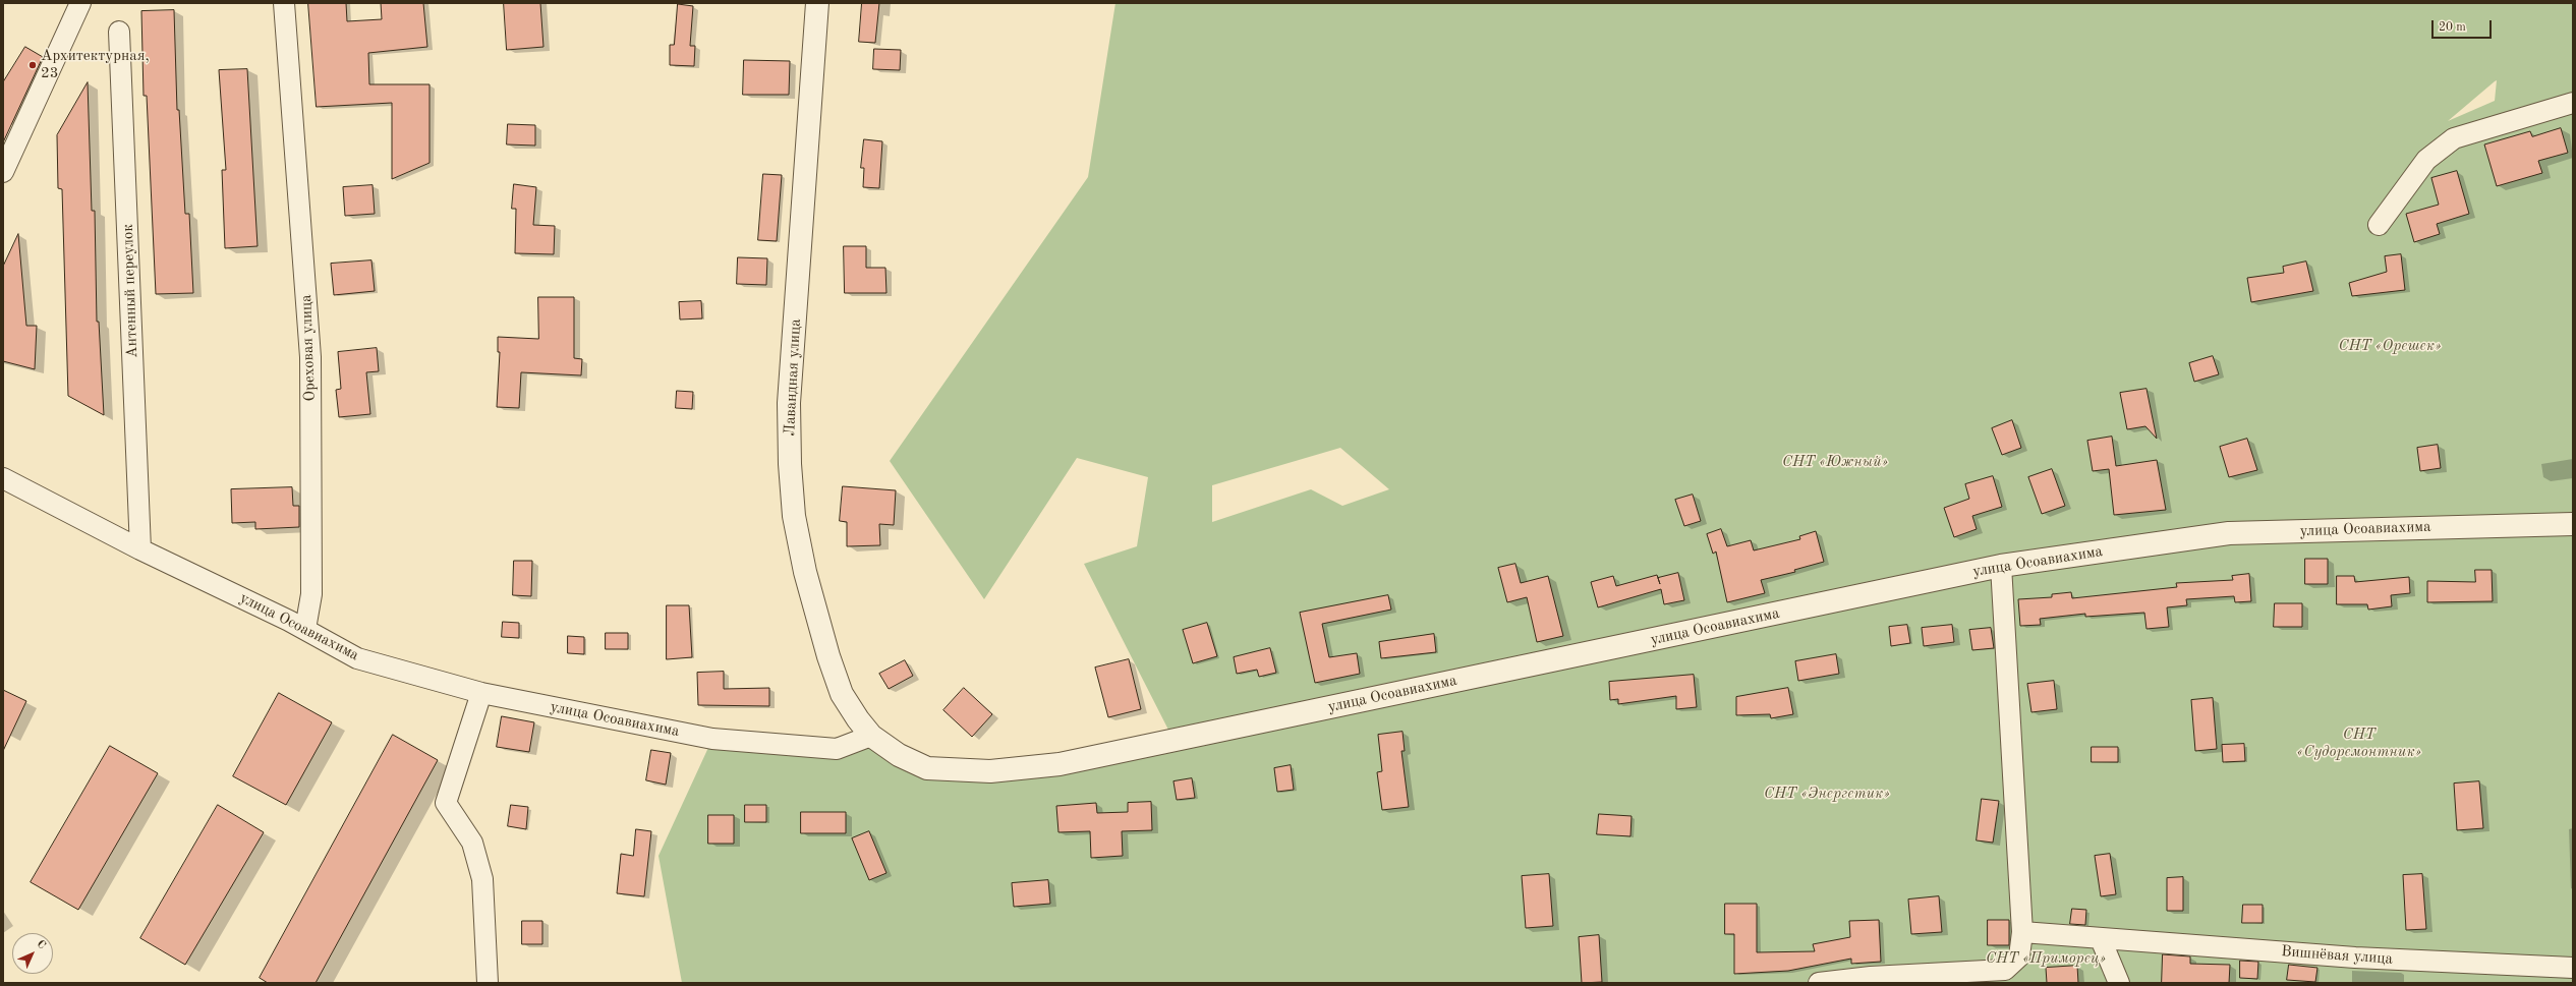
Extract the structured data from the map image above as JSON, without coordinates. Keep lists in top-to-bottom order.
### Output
{
  "streets": {
    "street": [
      "Антенный переулок",
      "Ореховая улица",
      "Лавандная улица",
      "улица Осоавиахима",
      "Вишнёвая улица"
    ]
  },
  "crossings": [
    ["Антенный переулок", "улица Осоавиахима"],
    ["Ореховая улица", "улица Осоавиахима"],
    ["Лавандная улица", "улица Осоавиахима"]
  ],
  "parks": [
    "СНТ «Орешек»",
    "СНТ «Южный»",
    "СНТ «Судоремонтник»",
    "СНТ «Энергетик»",
    "СНТ «Приморец»"
  ],
  "places": ["Архитектурная, 23"],
  "scale_bar": "20 m",
  "north": "top right"
}
